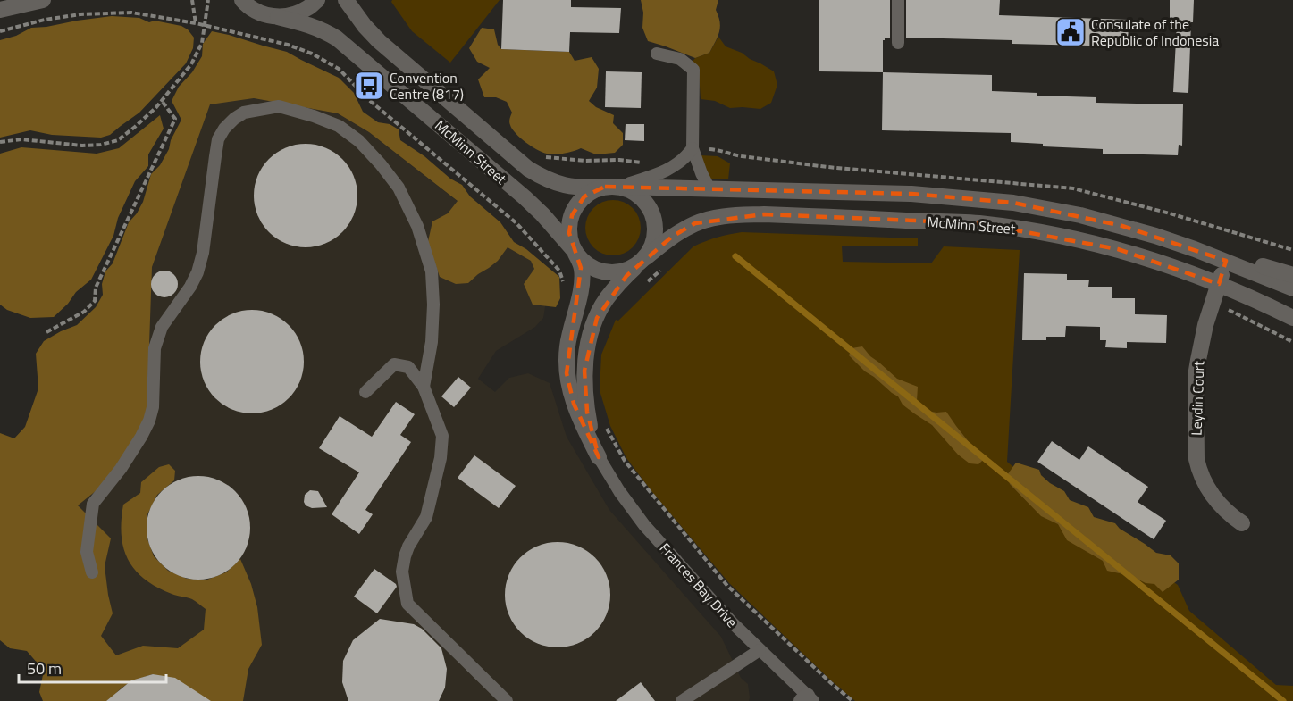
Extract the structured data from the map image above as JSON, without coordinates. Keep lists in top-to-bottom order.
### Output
{
  "streets": {
    "street": ["McMinn Street", "Leydin Court", "Frances Bay Drive"]
  },
  "crossings": [
    ["McMinn Street", "Leydin Court"],
    ["McMinn Street", "Frances Bay Drive"]
  ],
  "places": {
    "public building": ["Consulate of the Republic of Indonesia"],
    "bus stop": ["Convention Centre (817)"]
  },
  "scale_bar": "50 m"
}
